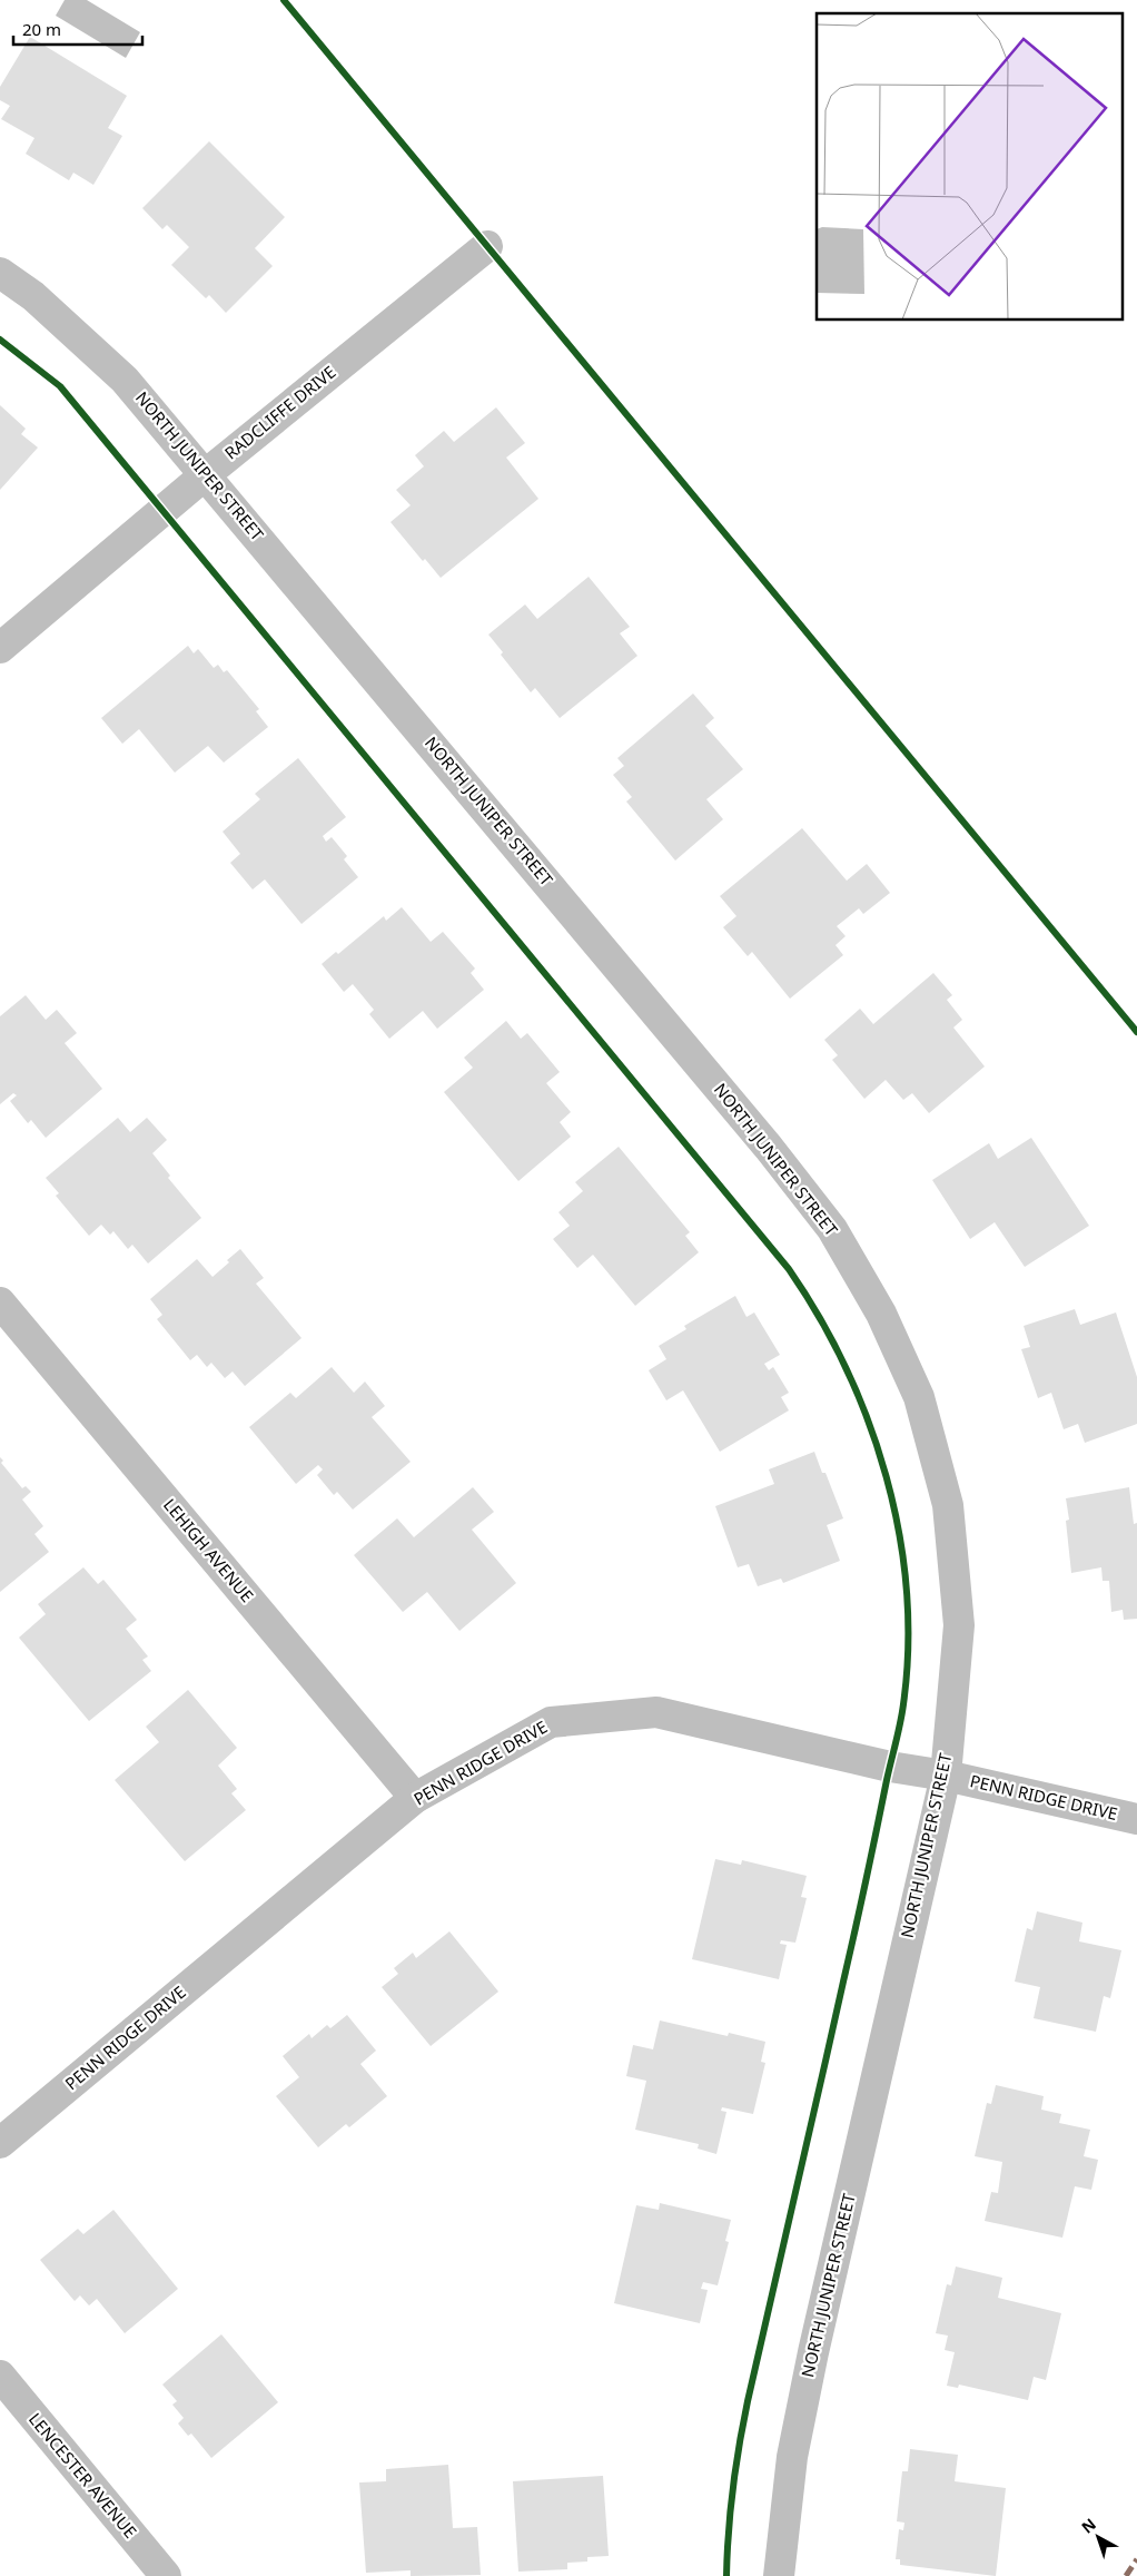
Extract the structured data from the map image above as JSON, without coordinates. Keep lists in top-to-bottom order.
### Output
{
  "streets": {
    "street": [
      "RADCLIFFE DRIVE",
      "NORTH JUNIPER STREET",
      "LEHIGH AVENUE",
      "PENN RIDGE DRIVE",
      "LENCESTER AVENUE"
    ]
  },
  "crossings": [
    ["RADCLIFFE DRIVE", "NORTH JUNIPER STREET"],
    ["NORTH JUNIPER STREET", "PENN RIDGE DRIVE"],
    ["LEHIGH AVENUE", "PENN RIDGE DRIVE"]
  ],
  "scale_bar": "20 m",
  "north": "top left"
}
